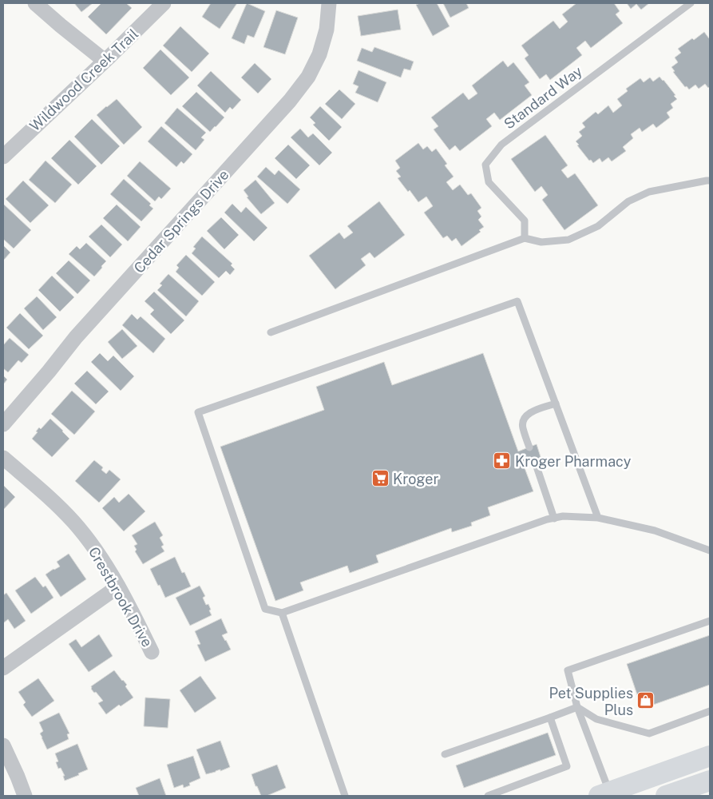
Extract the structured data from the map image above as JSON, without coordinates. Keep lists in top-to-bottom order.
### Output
{
  "streets": {
    "street": ["Wildwood Creek Trail", "Cedar Springs Drive", "Crestbrook Drive"],
    "lane": ["Standard Way"]
  },
  "places": {
    "pharmacy": ["Kroger Pharmacy"],
    "supermarket": ["Kroger"],
    "shop": ["Pet Supplies Plus"]
  }
}
